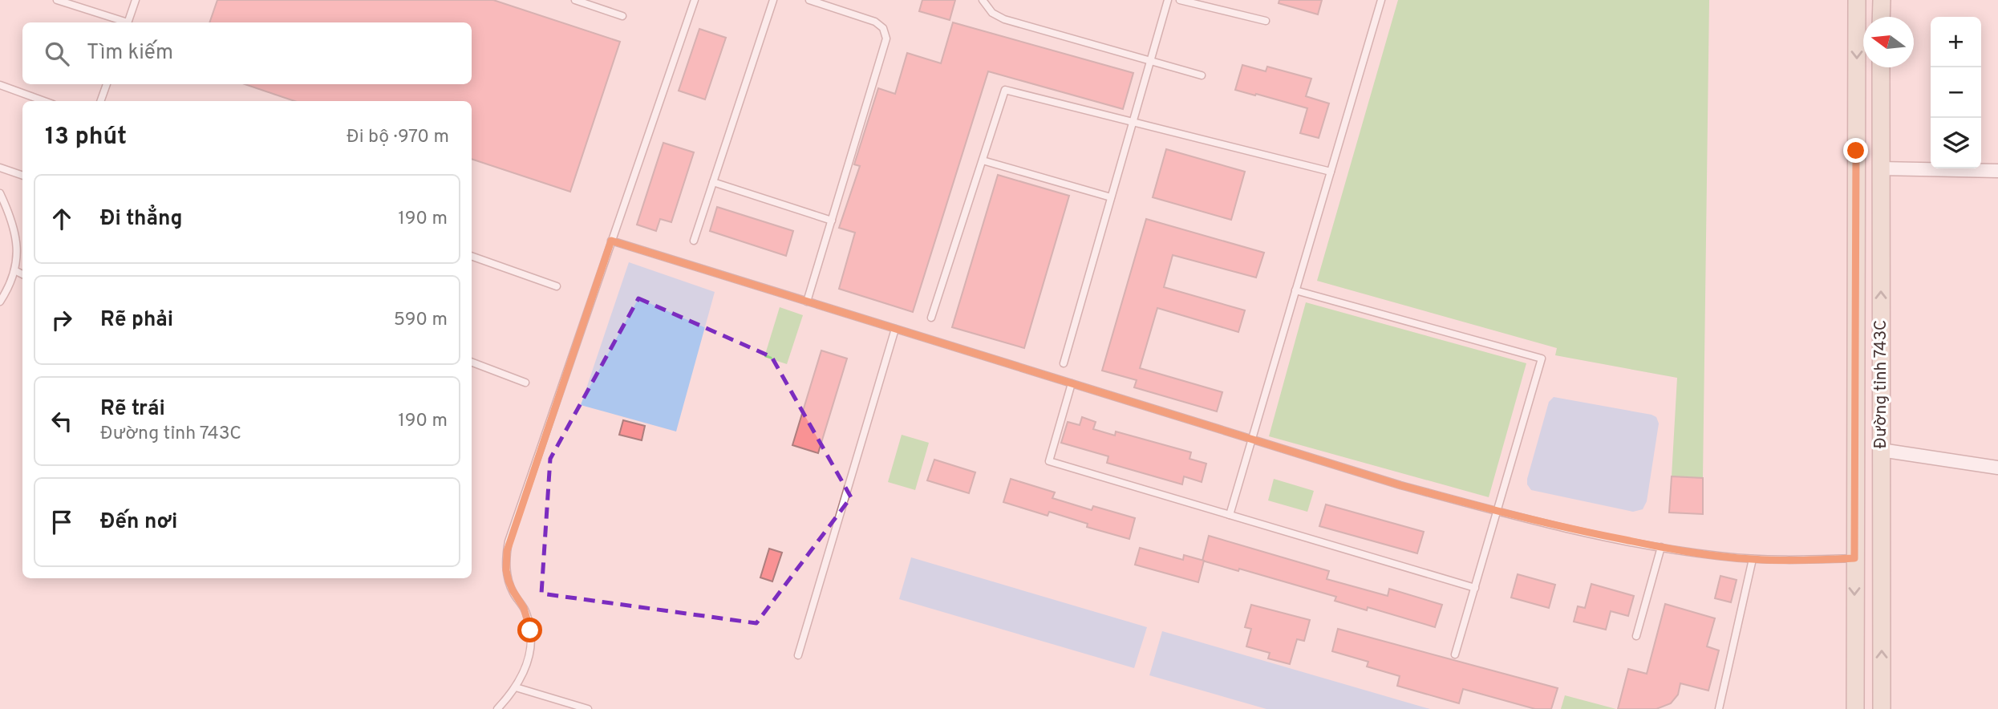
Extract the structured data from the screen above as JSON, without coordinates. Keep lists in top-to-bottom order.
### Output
{
  "streets": {
    "main road": ["Đường tỉnh 743C"]
  },
  "north": "left",
  "page": {
    "map_buttons": ["+", "−"],
    "search": "Tìm kiếm",
    "heading": ["13 phút", "Đi bộ · 970 m"],
    "list": [
      ["Đi thẳng", "190 m"],
      ["Rẽ phải", "590 m"],
      ["Rẽ trái", "Đường tỉnh 743C", "190 m"],
      "Đến nơi"
    ]
  }
}
